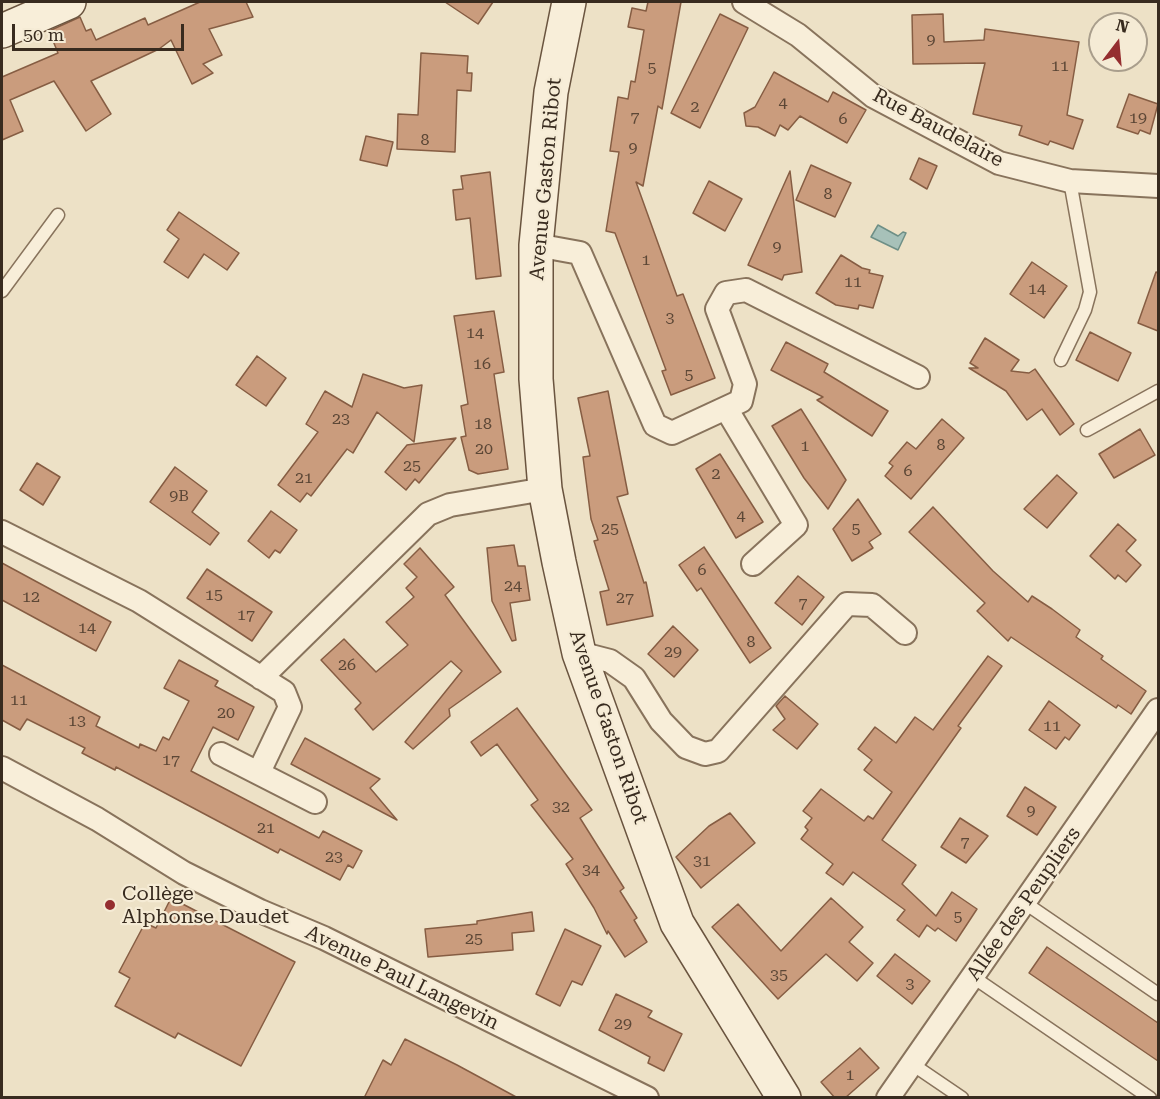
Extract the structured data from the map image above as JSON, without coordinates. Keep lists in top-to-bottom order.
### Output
{
  "streets": {
    "street": [
      "Rue Baudelaire",
      "Avenue Gaston Ribot",
      "Allée des Peupliers",
      "Avenue Paul Langevin"
    ]
  },
  "places": ["Collège Alphonse Daudet"],
  "house_numbers": [
    "9",
    "11",
    "5",
    "4",
    "2",
    "7",
    "19",
    "6",
    "8",
    "9",
    "8",
    "9",
    "1",
    "11",
    "14",
    "3",
    "14",
    "16",
    "5",
    "23",
    "18",
    "8",
    "1",
    "20",
    "25",
    "6",
    "2",
    "21",
    "9B",
    "4",
    "25",
    "5",
    "6",
    "24",
    "15",
    "12",
    "27",
    "7",
    "17",
    "14",
    "8",
    "29",
    "26",
    "11",
    "20",
    "13",
    "11",
    "17",
    "32",
    "9",
    "21",
    "7",
    "23",
    "31",
    "34",
    "5",
    "25",
    "35",
    "3",
    "29",
    "1"
  ],
  "scale_bar": "50 m",
  "north": "top"
}
